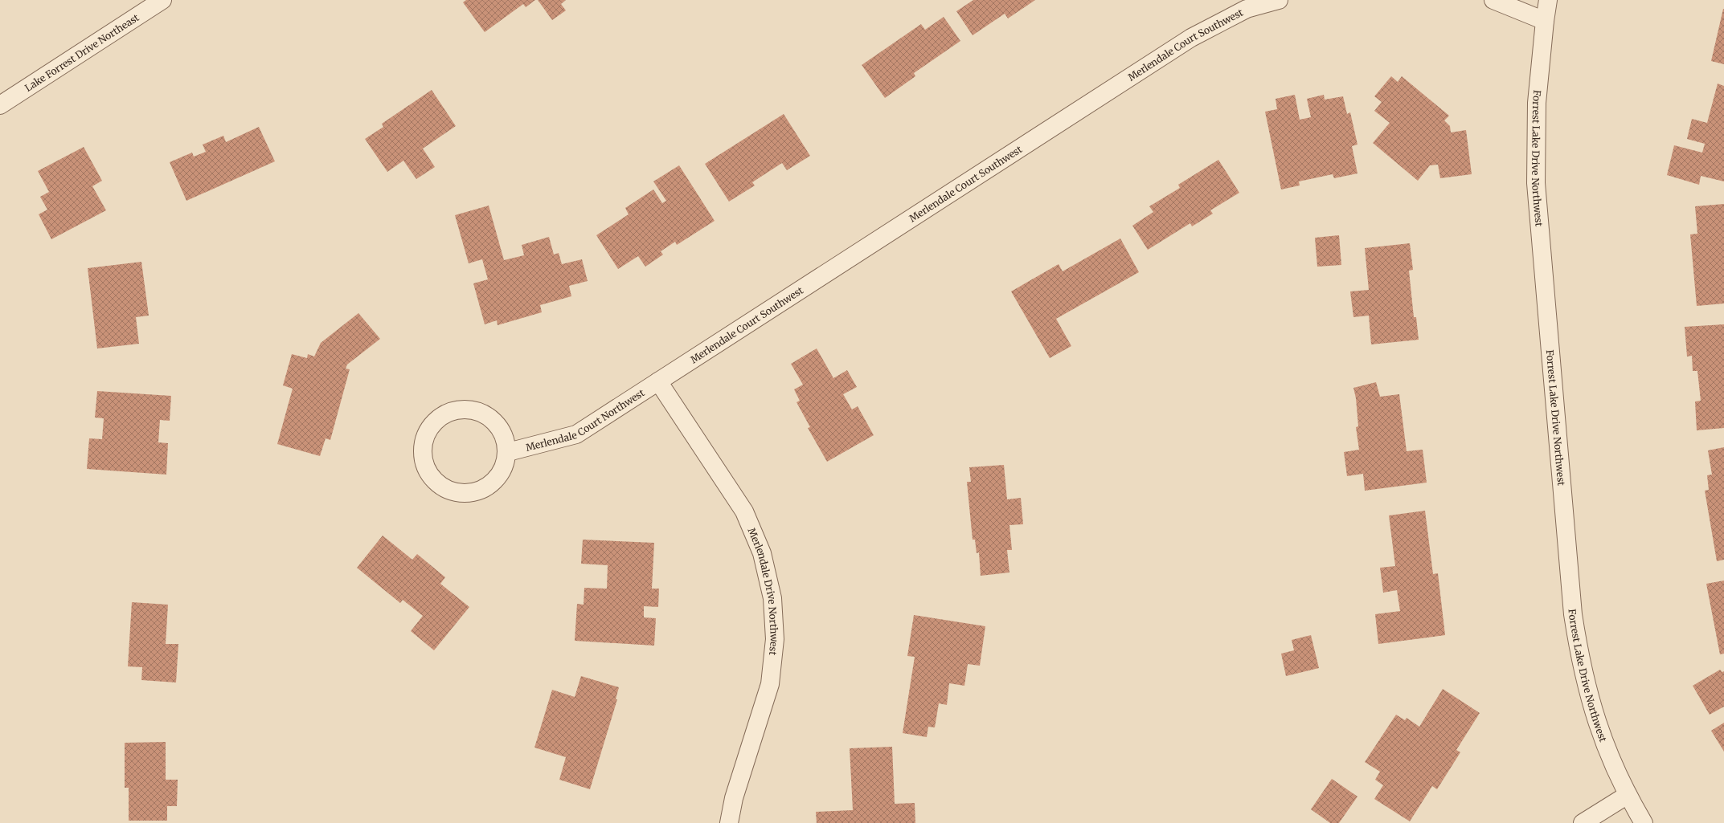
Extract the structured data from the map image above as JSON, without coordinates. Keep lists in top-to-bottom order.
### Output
{
  "streets": {
    "street": [
      "Merlendale Court Southwest",
      "Lake Forrest Drive Northeast",
      "Forrest Lake Drive Northwest",
      "Merlendale Court Northwest",
      "Merlendale Drive Northwest"
    ]
  },
  "crossings": [
    ["Merlendale Court Southwest", "Merlendale Court Northwest"],
    ["Merlendale Court Southwest", "Merlendale Drive Northwest"],
    ["Merlendale Court Northwest", "Merlendale Drive Northwest"]
  ]
}
